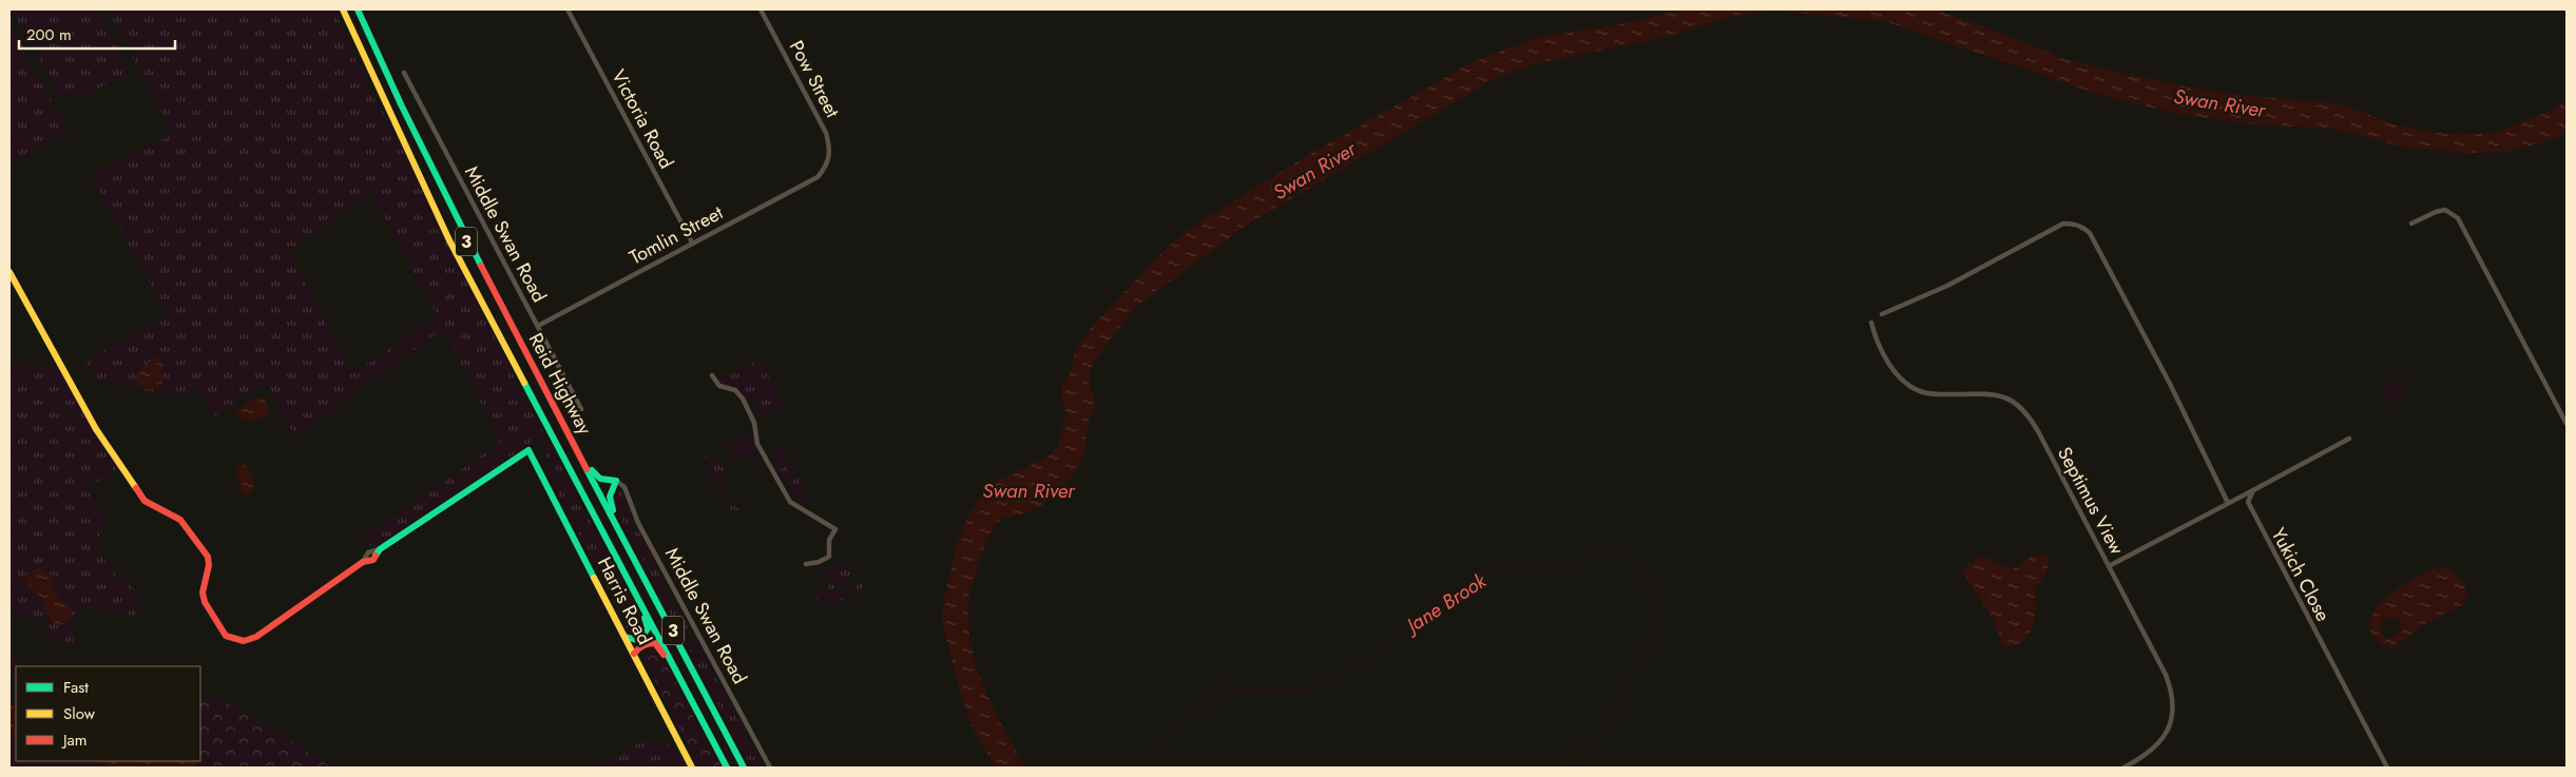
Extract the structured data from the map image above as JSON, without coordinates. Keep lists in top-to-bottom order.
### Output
{
  "streets": {
    "main road": ["3", "Reid Highway", "Harris Road"],
    "street": [
      "Pow Street",
      "Victoria Road",
      "Middle Swan Road",
      "Tomlin Street",
      "Septimus View",
      "Yukich Close"
    ]
  },
  "crossings": [
    ["Pow Street", "Tomlin Street"],
    ["Victoria Road", "Tomlin Street"],
    ["Middle Swan Road", "Tomlin Street"]
  ],
  "water": ["Swan River", "Jane Brook"],
  "legend": ["Fast", "Slow", "Jam"],
  "scale_bar": "200 m"
}
